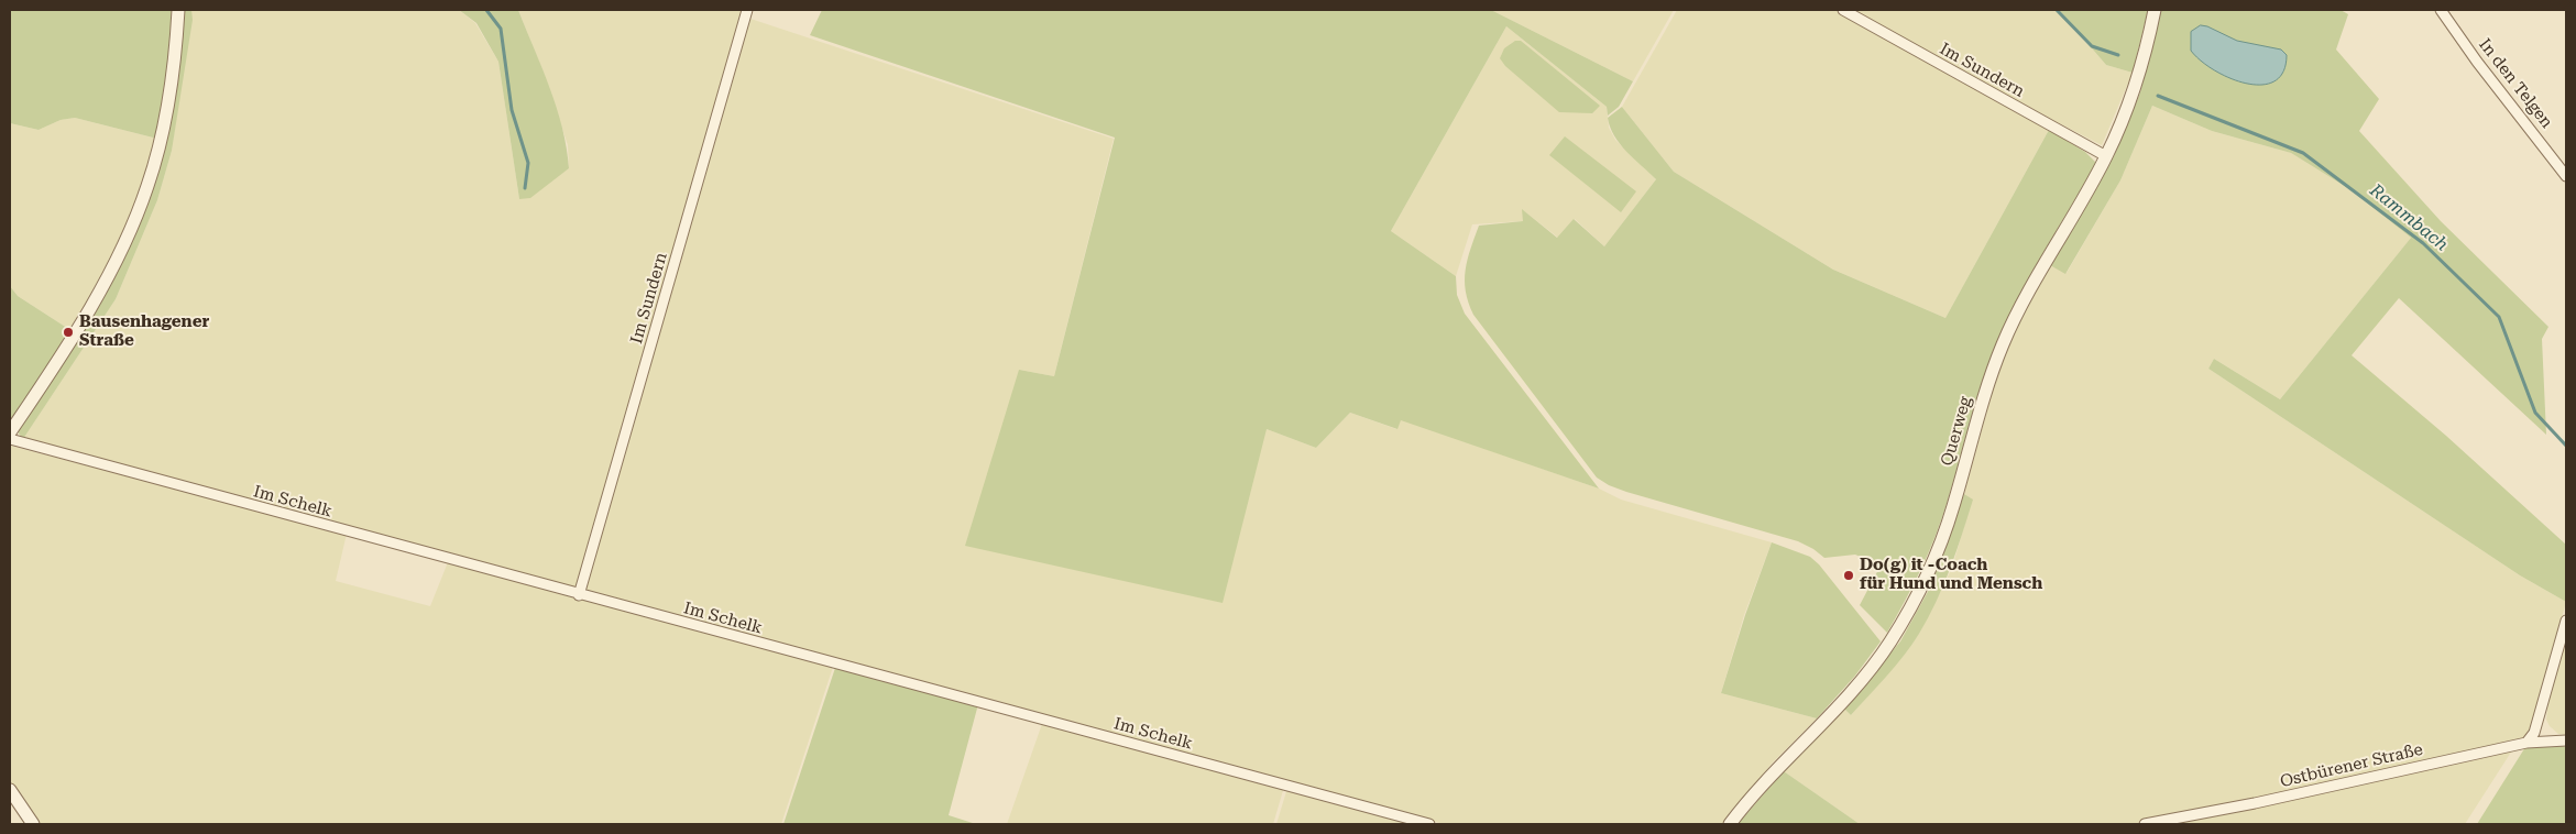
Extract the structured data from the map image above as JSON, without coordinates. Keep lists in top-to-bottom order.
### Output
{
  "streets": {
    "street": [
      "Im Sundern",
      "In den Telgen",
      "Querweg",
      "Im Schelk",
      "Ostbürener Straße"
    ]
  },
  "crossings": [
    ["Im Sundern", "Querweg"],
    ["Im Sundern", "Im Schelk"]
  ],
  "water": ["Rammbach"],
  "places": ["Bausenhagener Straße", "Do(g) it -Coach für Hund und Mensch"]
}
